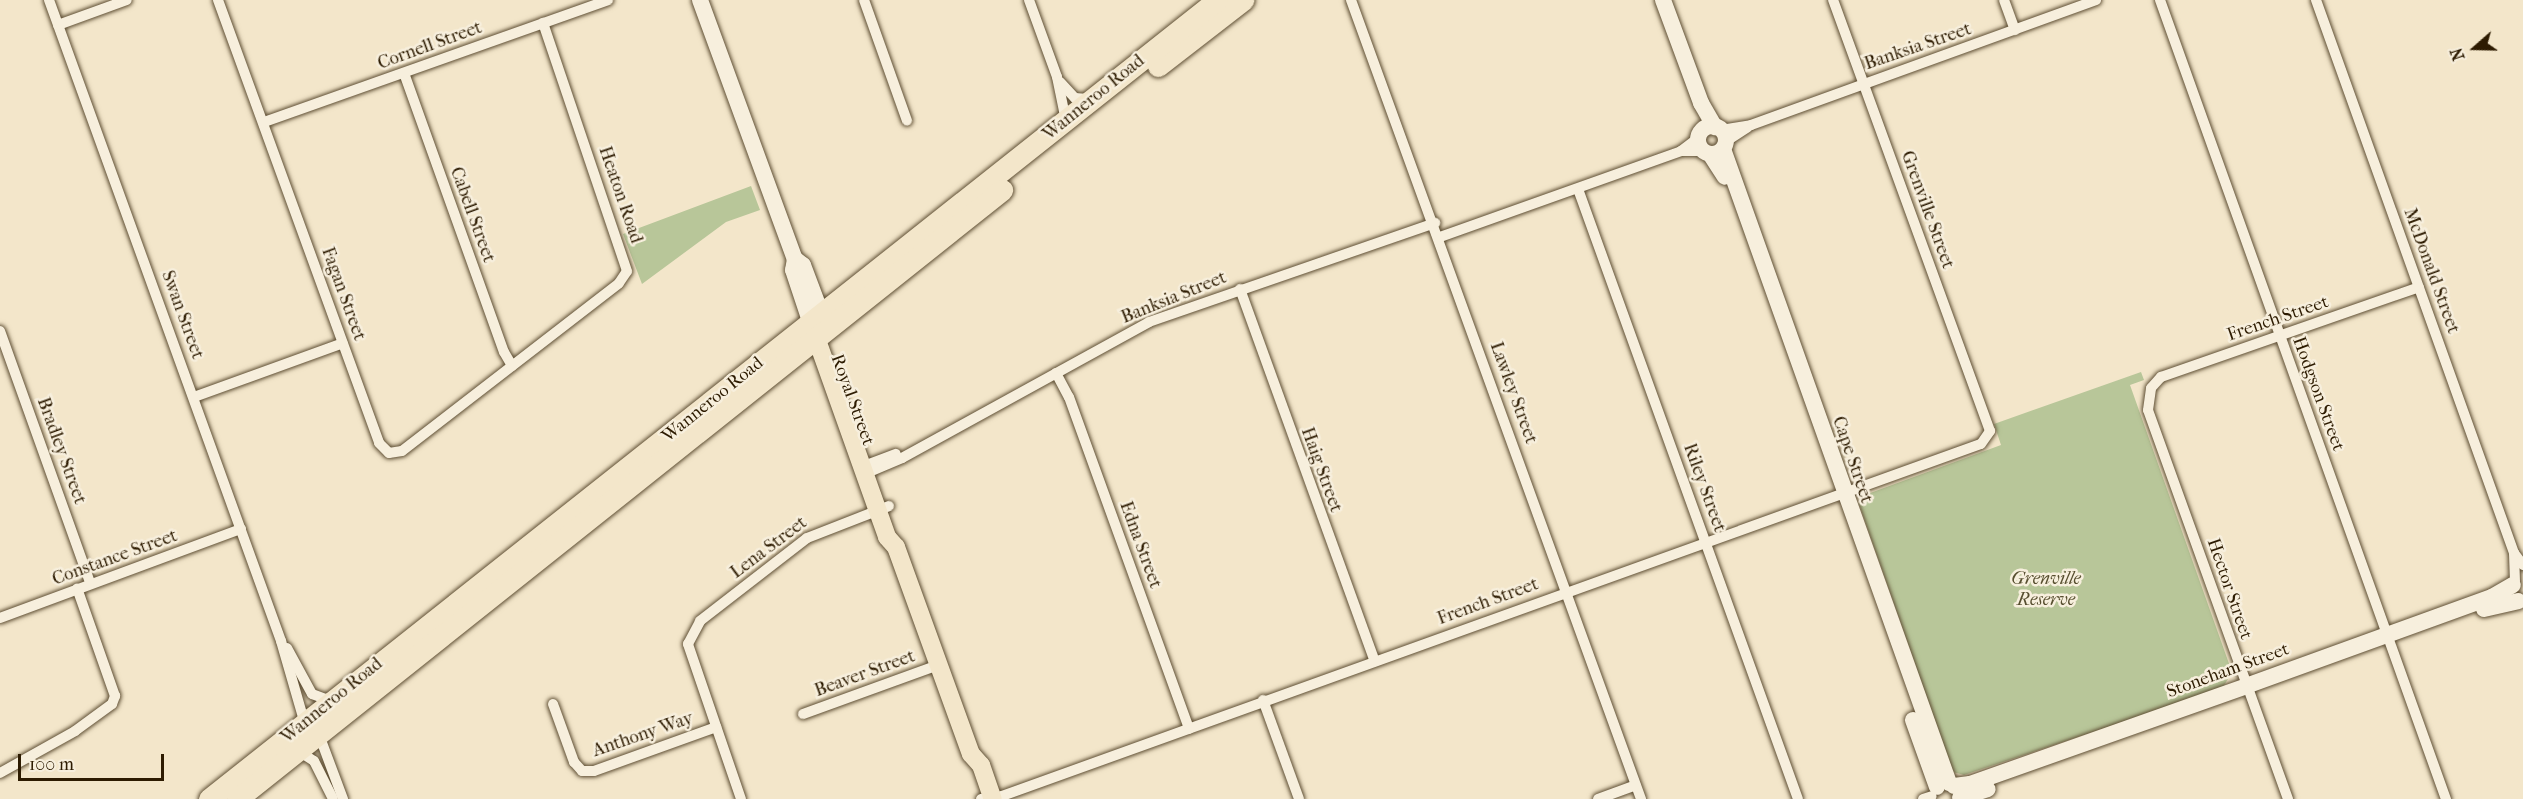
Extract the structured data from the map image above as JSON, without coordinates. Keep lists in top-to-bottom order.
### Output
{
  "streets": {
    "highway": ["Wanneroo Road"],
    "main road": ["Royal Street"],
    "street": [
      "Cornell Street",
      "Banksia Street",
      "Heaton Road",
      "Grenville Street",
      "Cabell Street",
      "McDonald Street",
      "Fagan Street",
      "Swan Street",
      "French Street",
      "Lawley Street",
      "Hodgson Street",
      "Bradley Street",
      "Cape Street",
      "Haig Street",
      "Riley Street",
      "Edna Street",
      "Lena Street",
      "Constance Street",
      "Hector Street",
      "Stoneham Street",
      "Beaver Street",
      "Anthony Way"
    ]
  },
  "crossings": [
    ["Cornell Street", "Heaton Road"],
    ["Cornell Street", "Cabell Street"],
    ["Cornell Street", "Fagan Street"],
    ["Banksia Street", "Grenville Street"],
    ["Banksia Street", "Lawley Street"],
    ["Banksia Street", "Royal Street"],
    ["Banksia Street", "Cape Street"],
    ["Banksia Street", "Haig Street"],
    ["Banksia Street", "Edna Street"],
    ["Wanneroo Road", "Swan Street"],
    ["Wanneroo Road", "Royal Street"],
    ["Heaton Road", "Cabell Street"],
    ["Heaton Road", "Fagan Street"],
    ["Grenville Street", "French Street"],
    ["Cabell Street", "Fagan Street"],
    ["McDonald Street", "French Street"],
    ["McDonald Street", "Stoneham Street"],
    ["Swan Street", "Constance Street"],
    ["French Street", "Lawley Street"],
    ["French Street", "Hodgson Street"],
    ["French Street", "Royal Street"],
    ["French Street", "Cape Street"],
    ["French Street", "Haig Street"],
    ["French Street", "Riley Street"],
    ["French Street", "Edna Street"],
    ["French Street", "Hector Street"],
    ["Hodgson Street", "Stoneham Street"],
    ["Royal Street", "Lena Street"],
    ["Royal Street", "Beaver Street"],
    ["Bradley Street", "Constance Street"],
    ["Cape Street", "Stoneham Street"],
    ["Lena Street", "Anthony Way"],
    ["Hector Street", "Stoneham Street"]
  ],
  "parks": ["Grenville Reserve"],
  "scale_bar": "100 m",
  "north": "left"
}
